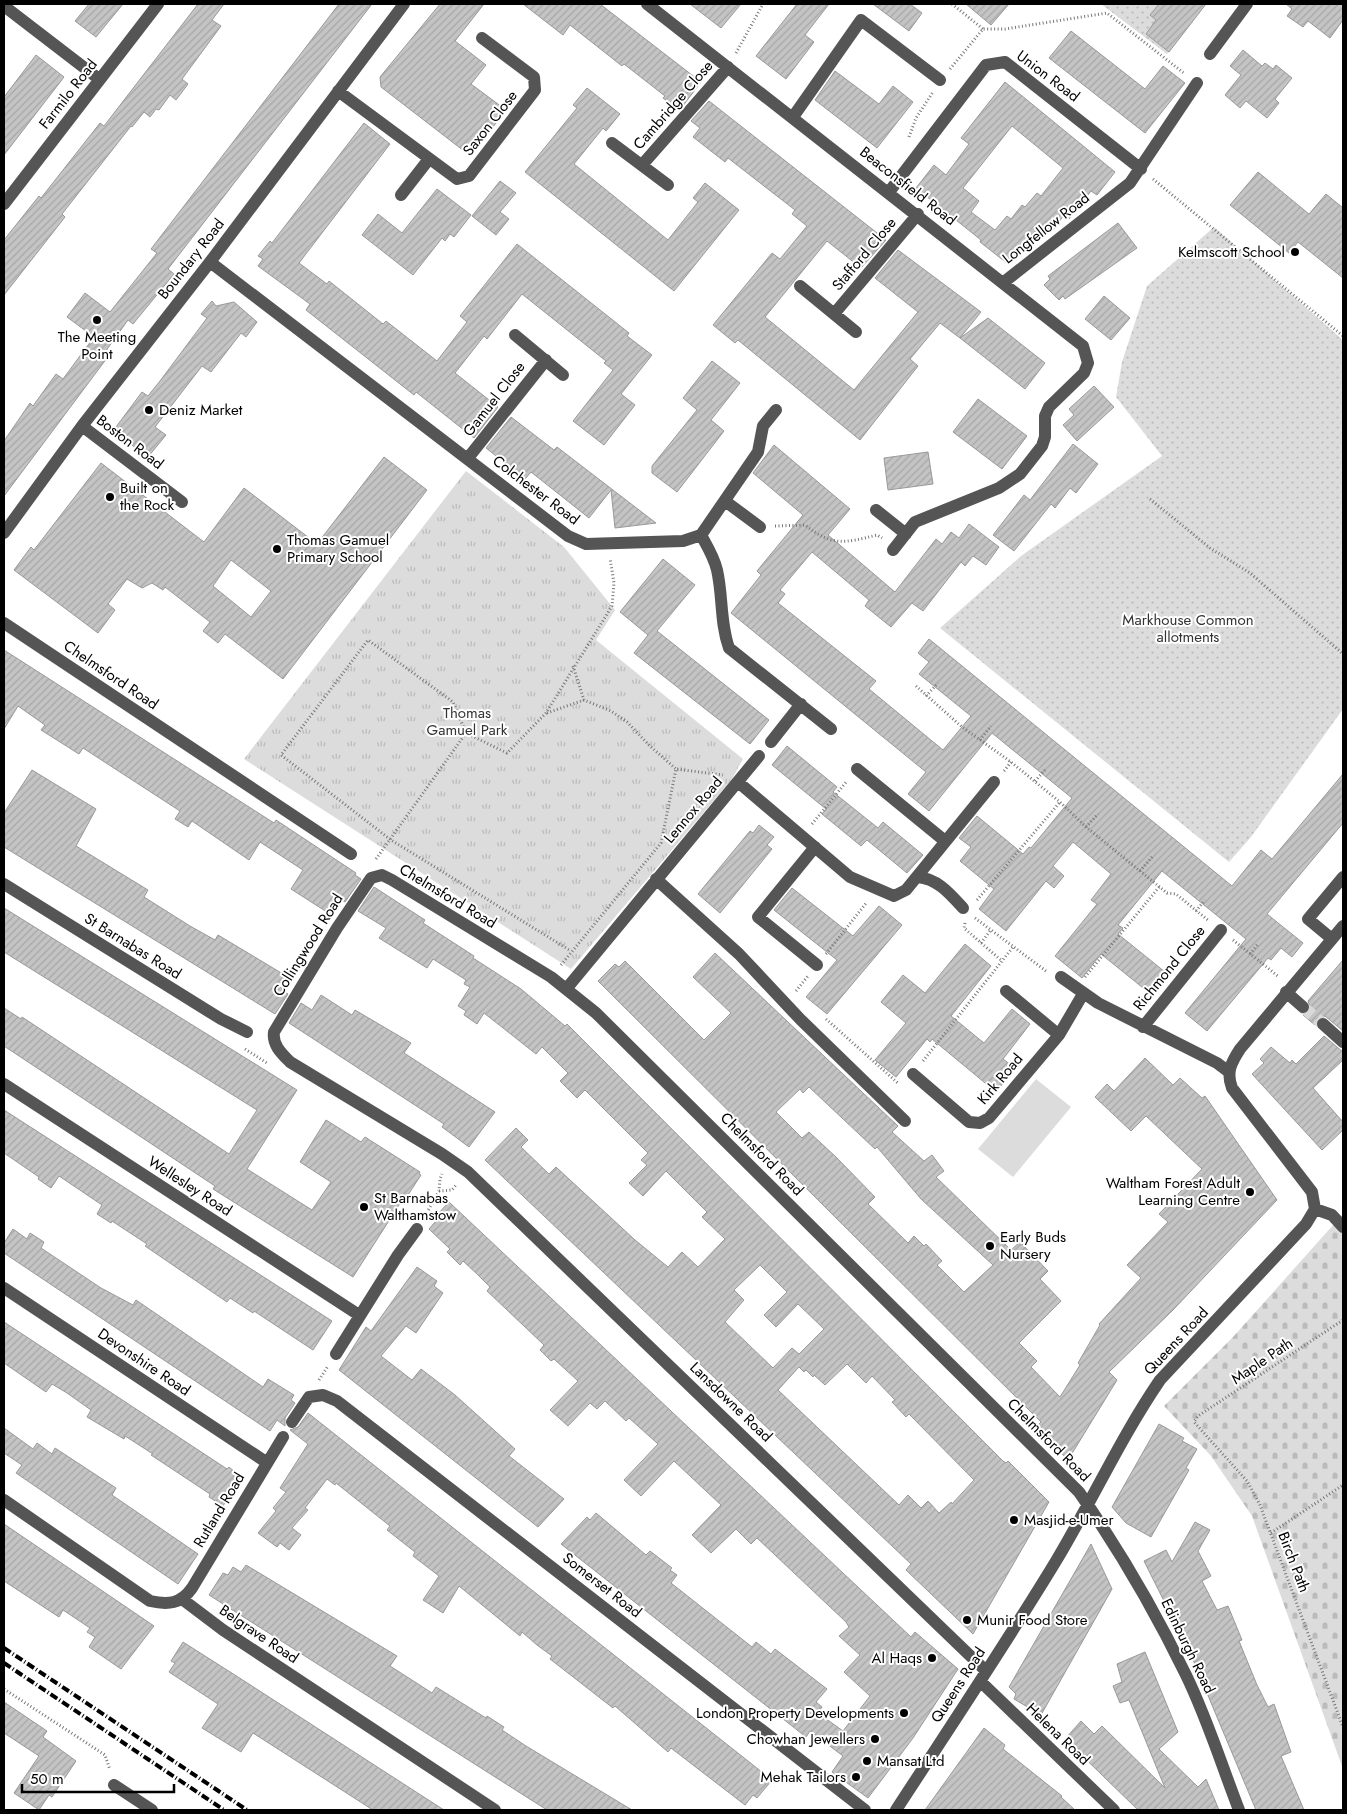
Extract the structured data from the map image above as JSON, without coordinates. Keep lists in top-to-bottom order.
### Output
{
  "streets": {
    "street": [
      "Union Road",
      "Farmilo Road",
      "Cambridge Close",
      "Saxon Close",
      "Beaconsfield Road",
      "Longfellow Road",
      "Stafford Close",
      "Boundary Road",
      "Gamuel Close",
      "Boston Road",
      "Colchester Road",
      "Chelmsford Road",
      "Lennox Road",
      "Collingwood Road",
      "St Barnabas Road",
      "Richmond Close",
      "Kirk Road",
      "Wellesley Road",
      "Queens Road",
      "Devonshire Road",
      "Lansdowne Road",
      "Rutland Road",
      "Somerset Road",
      "Belgrave Road",
      "Edinburgh Road",
      "Helena Road"
    ],
    "path": ["Maple Path", "Birch Path"]
  },
  "crossings": [
    ["Union Road", "Beaconsfield Road"],
    ["Union Road", "Longfellow Road"],
    ["Cambridge Close", "Beaconsfield Road"],
    ["Saxon Close", "Boundary Road"],
    ["Beaconsfield Road", "Longfellow Road"],
    ["Beaconsfield Road", "Stafford Close"],
    ["Boundary Road", "Boston Road"],
    ["Boundary Road", "Colchester Road"],
    ["Gamuel Close", "Colchester Road"],
    ["Chelmsford Road", "Lennox Road"],
    ["Chelmsford Road", "Collingwood Road"],
    ["Chelmsford Road", "Queens Road"],
    ["Chelmsford Road", "Edinburgh Road"],
    ["Collingwood Road", "Lansdowne Road"],
    ["Queens Road", "Lansdowne Road"],
    ["Queens Road", "Edinburgh Road"],
    ["Queens Road", "Helena Road"],
    ["Maple Path", "Birch Path"],
    ["Devonshire Road", "Rutland Road"],
    ["Lansdowne Road", "Helena Road"],
    ["Rutland Road", "Belgrave Road"]
  ],
  "parks": ["Markhouse Common allotments", "Thomas Gamuel Park"],
  "places": [
    "Kelmscott School",
    "The Meeting Point",
    "Deniz Market",
    "Built on the Rock",
    "Thomas Gamuel Primary School",
    "Waltham Forest Adult Learning Centre",
    "St Barnabas Walthamstow",
    "Early Buds Nursery",
    "Masjid-e-Umer",
    "Munir Food Store",
    "Al Haqs",
    "London Property Developments",
    "Chowhan Jewellers",
    "Mansat Ltd",
    "Mehak Tailors"
  ],
  "scale_bar": "50 m"
}
